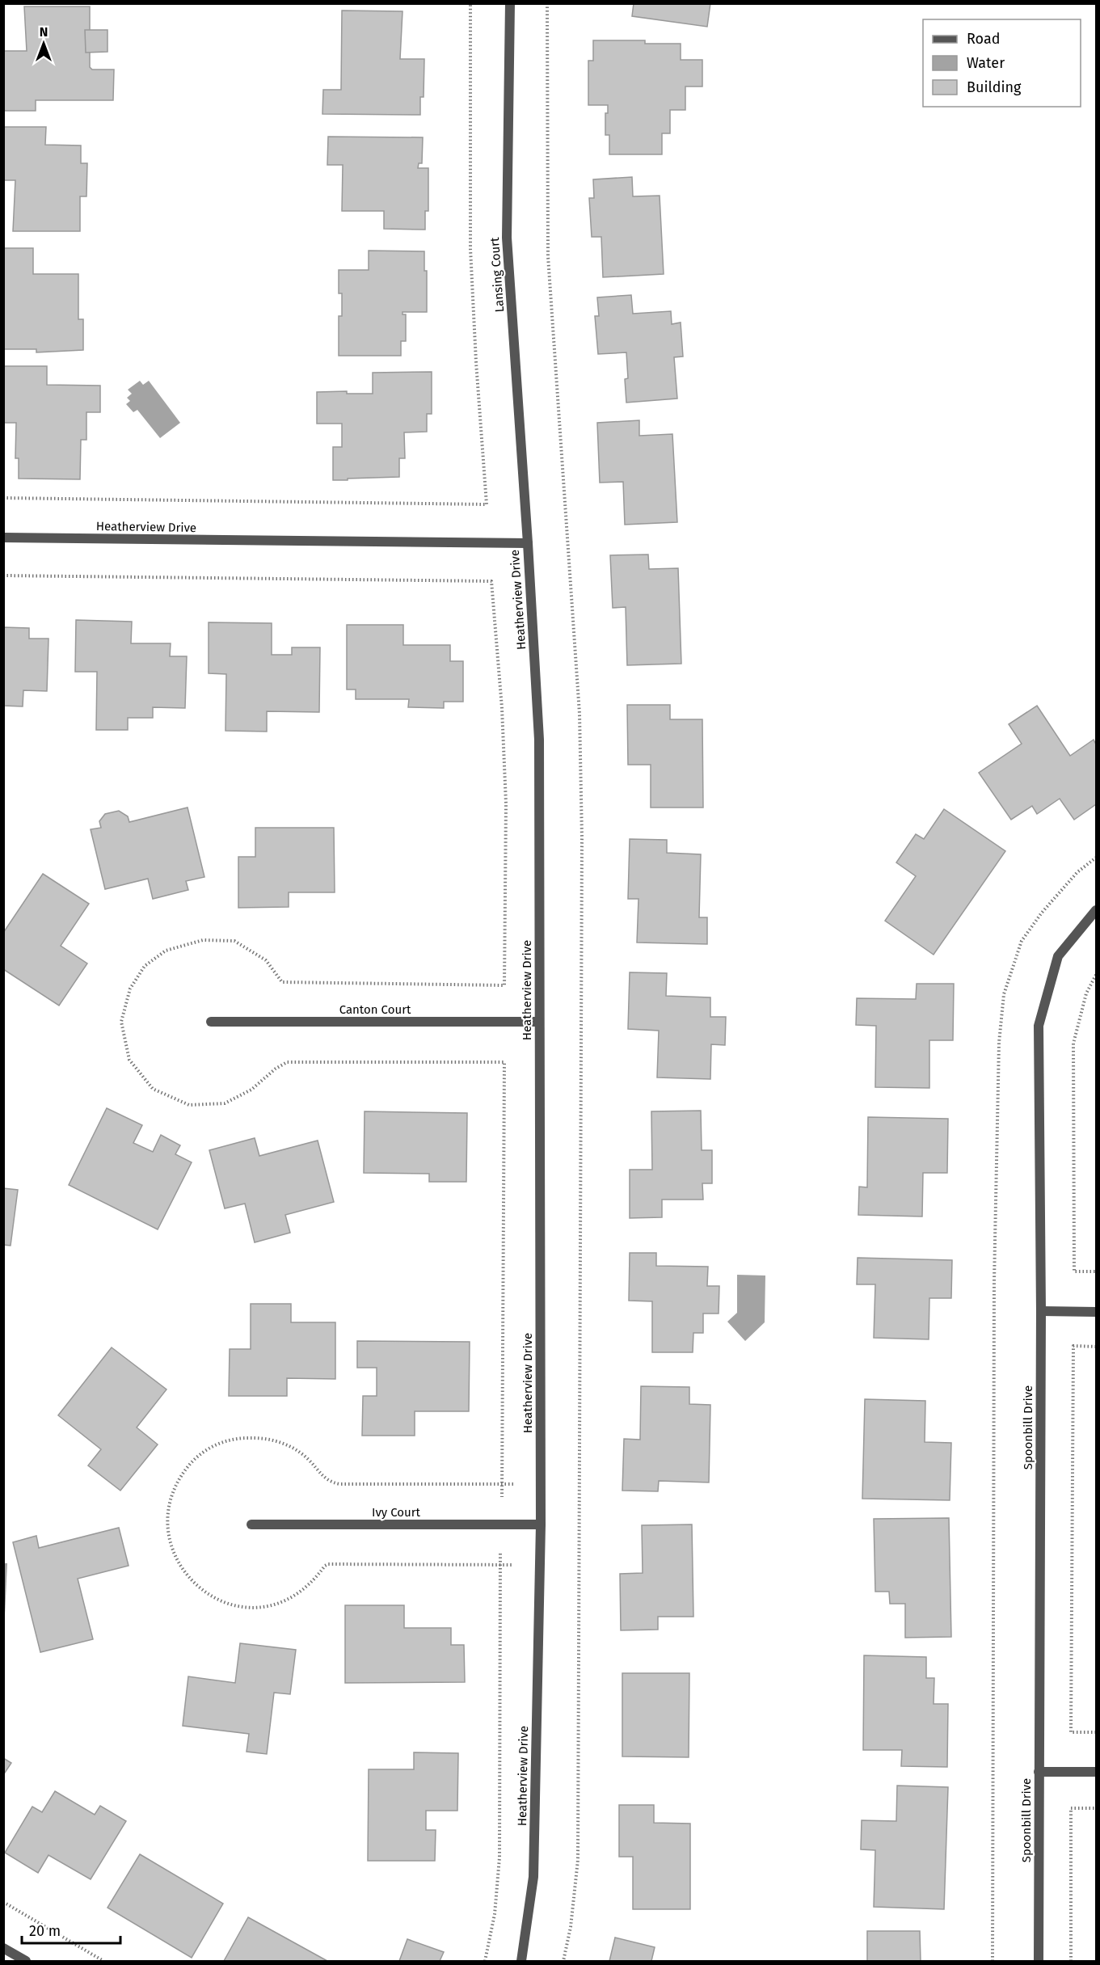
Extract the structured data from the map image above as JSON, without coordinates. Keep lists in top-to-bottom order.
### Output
{
  "streets": {
    "street": [
      "Lansing Court",
      "Heatherview Drive",
      "Canton Court",
      "Spoonbill Drive",
      "Ivy Court"
    ]
  },
  "crossings": [
    ["Lansing Court", "Heatherview Drive"],
    ["Heatherview Drive", "Canton Court"],
    ["Heatherview Drive", "Ivy Court"]
  ],
  "legend": ["Road", "Water", "Building"],
  "scale_bar": "20 m",
  "north": "top"
}
